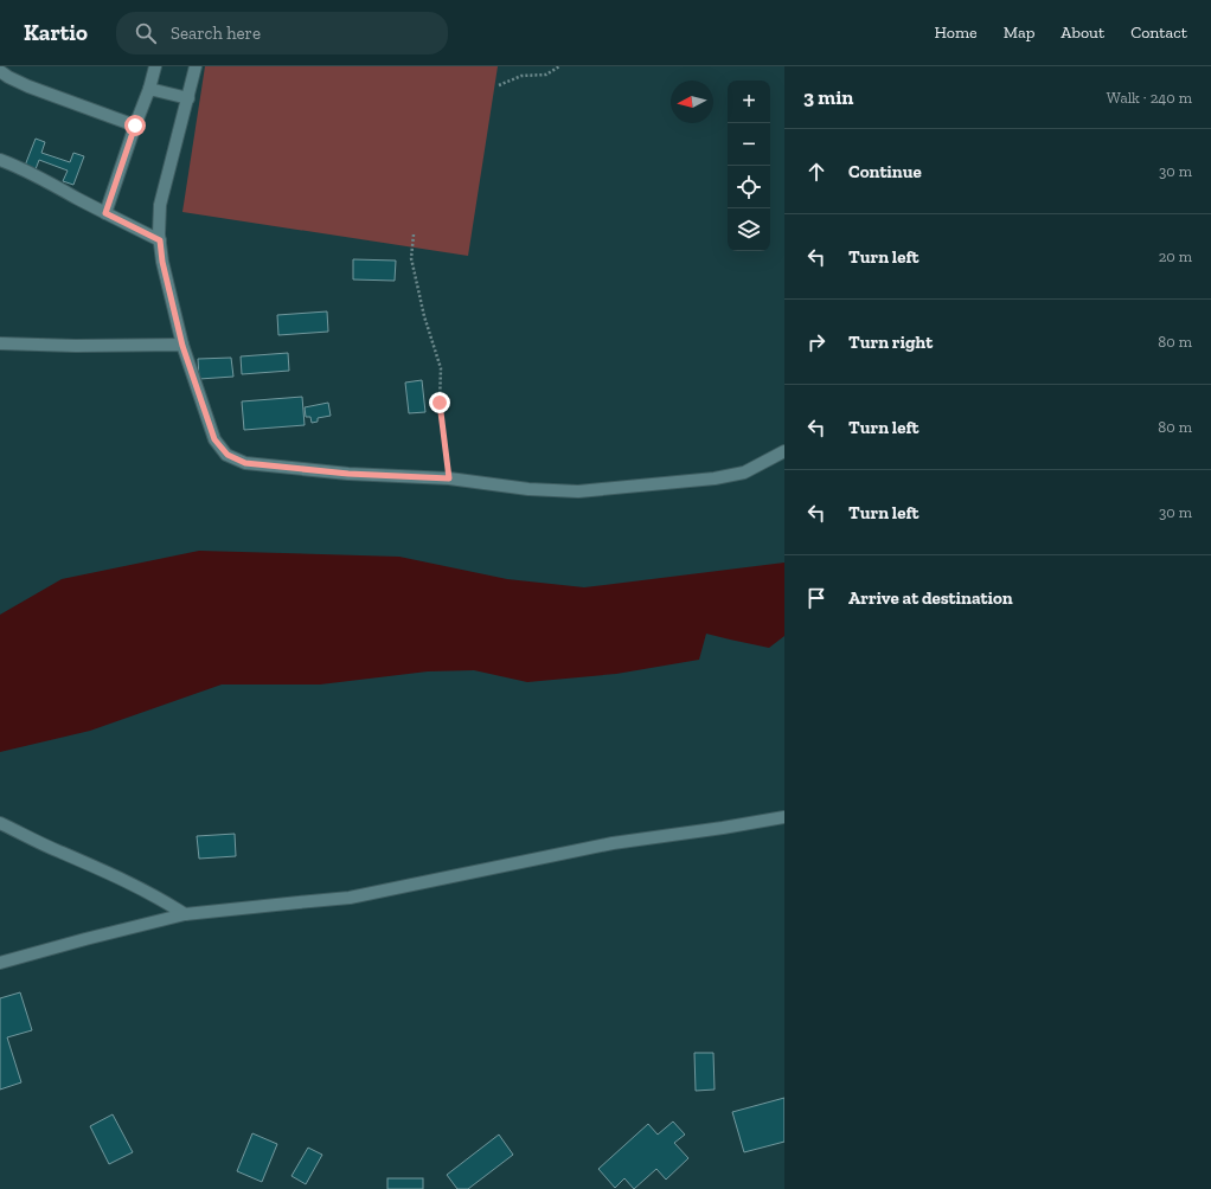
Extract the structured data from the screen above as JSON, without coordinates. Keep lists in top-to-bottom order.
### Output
{
  "north": "left",
  "page": {
    "header": "Kartio",
    "search": "Search here",
    "nav": [
      "Home",
      "Map",
      "About",
      "Contact"
    ],
    "heading": ["3 min", "Walk · 240 m"],
    "map_buttons": ["+", "−"],
    "list": [
      ["Continue", "30 m"],
      ["Turn left", "20 m"],
      ["Turn right", "80 m"],
      ["Turn left", "80 m"],
      ["Turn left", "30 m"],
      "Arrive at destination"
    ]
  }
}
